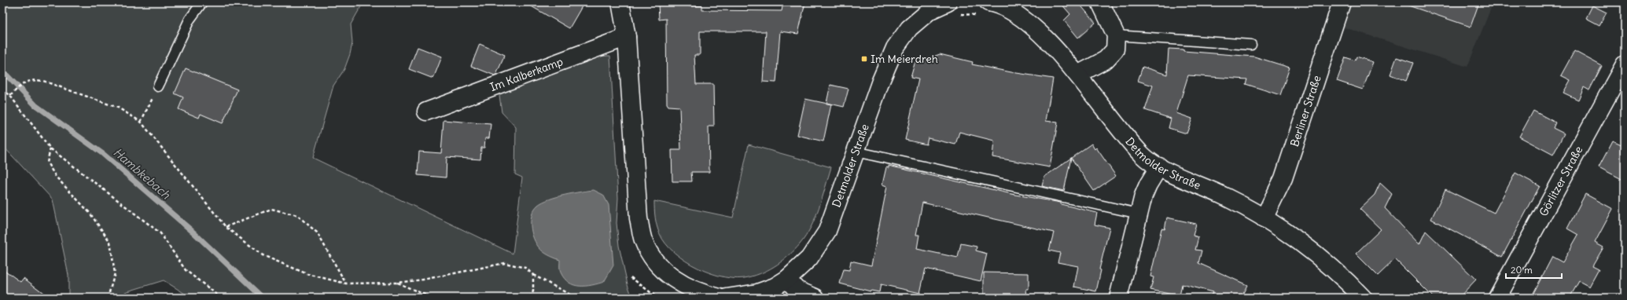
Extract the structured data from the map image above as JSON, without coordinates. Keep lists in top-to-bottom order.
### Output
{
  "streets": {
    "main road": [
      "Im Kalberkamp",
      "Berliner Straße",
      "Detmolder Straße",
      "Görlitzer Straße"
    ]
  },
  "crossings": [
    ["Berliner Straße", "Detmolder Straße"]
  ],
  "water": ["Hambkebach"],
  "places": {
    "transit": ["Im Meierdreh"]
  },
  "scale_bar": "20 m"
}
